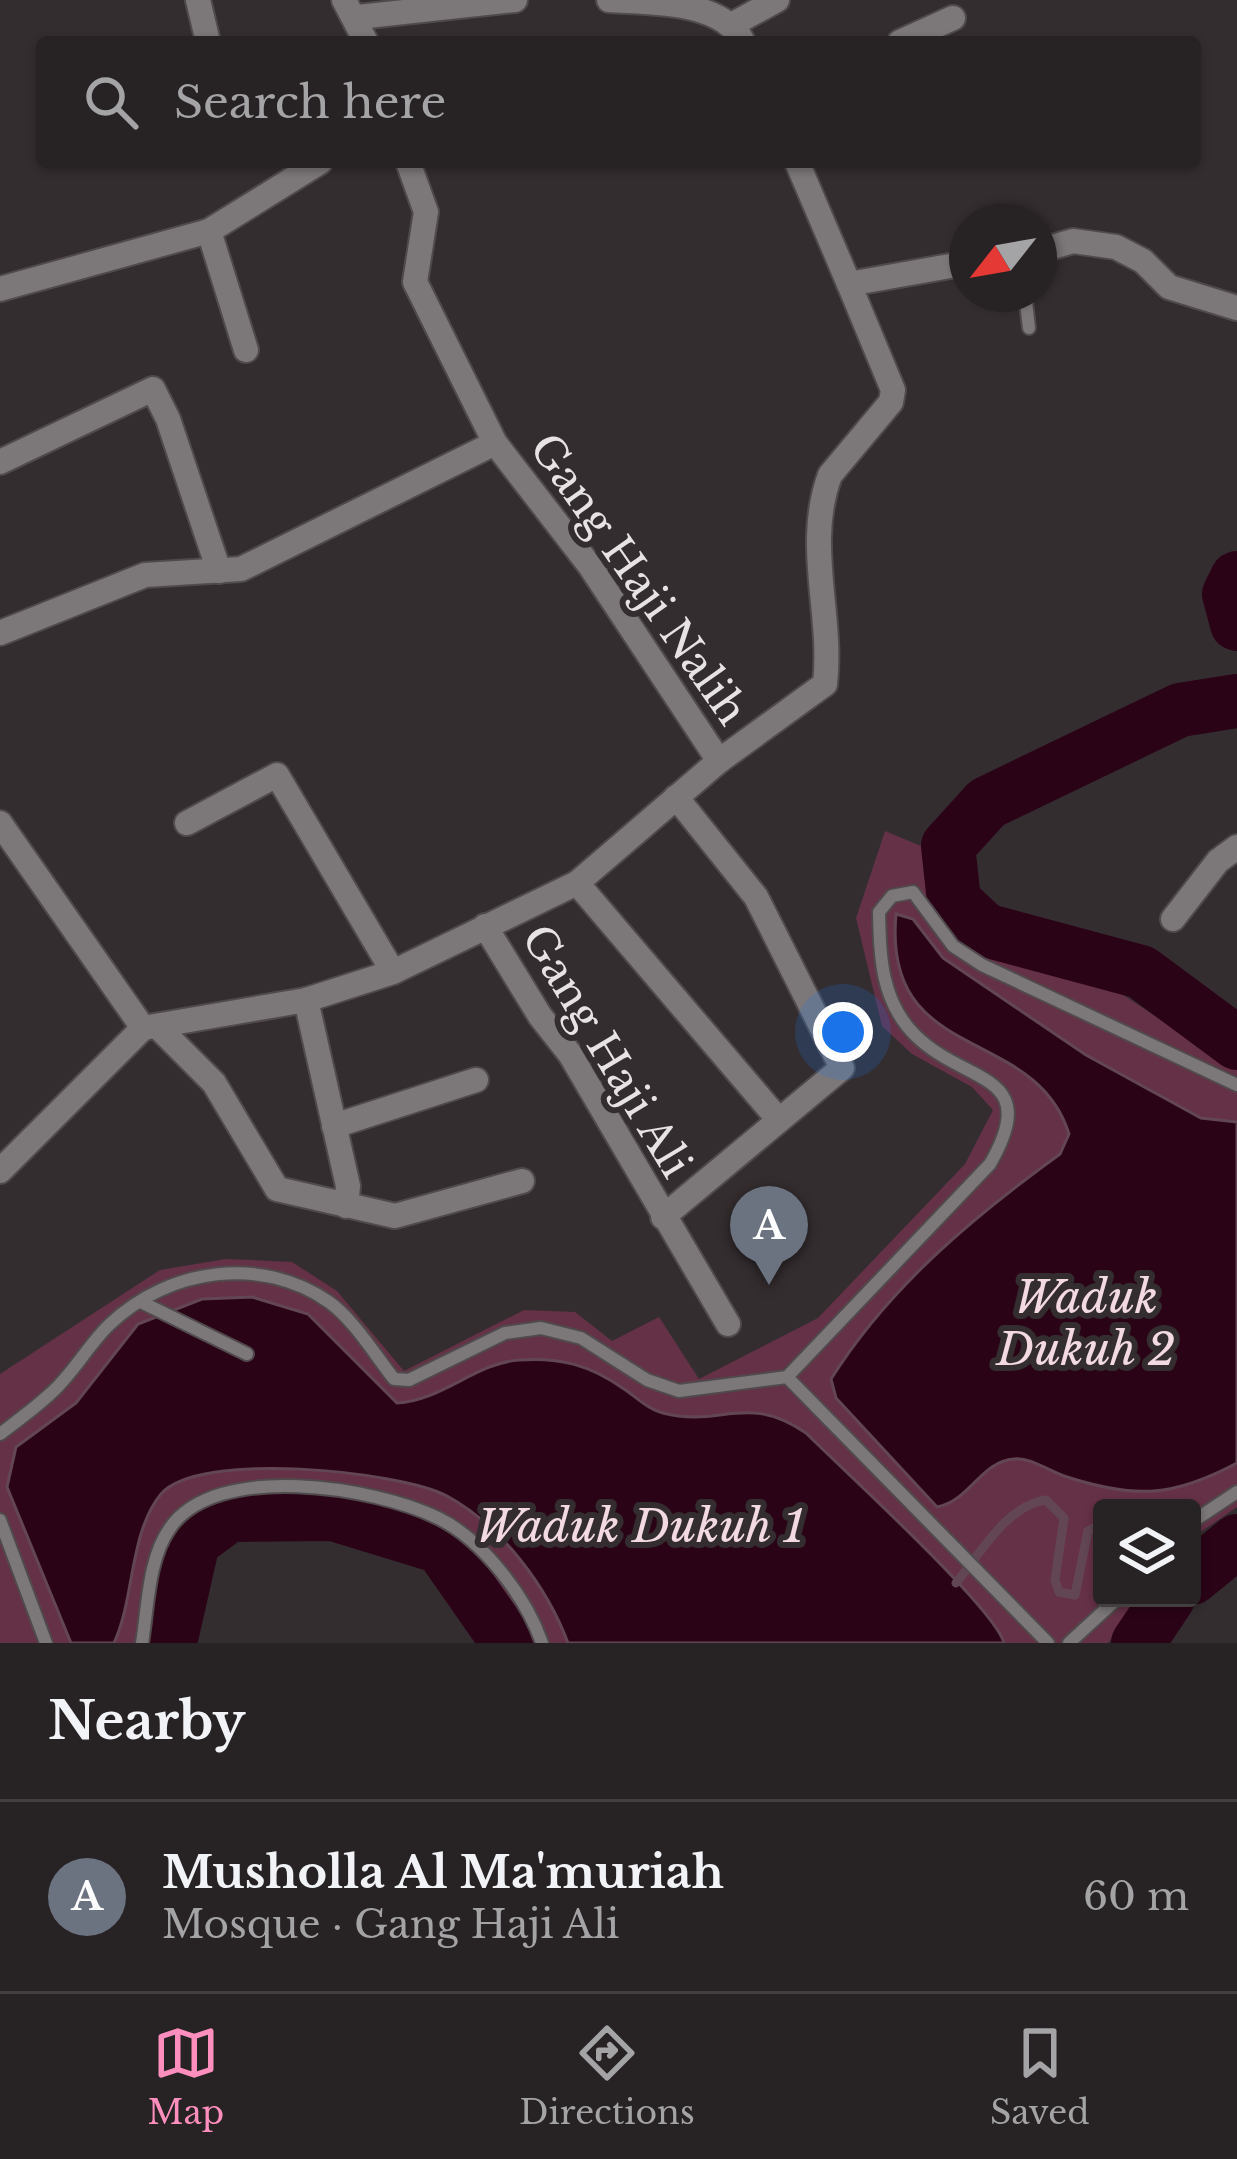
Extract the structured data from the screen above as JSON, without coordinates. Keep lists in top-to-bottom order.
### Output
{
  "streets": {
    "street": ["Gang Haji Nalih", "Gang Haji Ali"]
  },
  "crossings": [
    ["Gang Haji Nalih", "Gang Haji Ali"]
  ],
  "water": ["Waduk Dukuh 2", "Waduk Dukuh 1"],
  "north": "bottom left",
  "page": {
    "search": "Search here",
    "pins": "A",
    "heading": "Nearby",
    "list": [
      {
        "mark": "A",
        "name": "Musholla Al Ma'muriah",
        "note": "Mosque · Gang Haji Ali",
        "value": "60 m"
      }
    ],
    "nav": ["Map", "Directions", "Saved"]
  }
}
